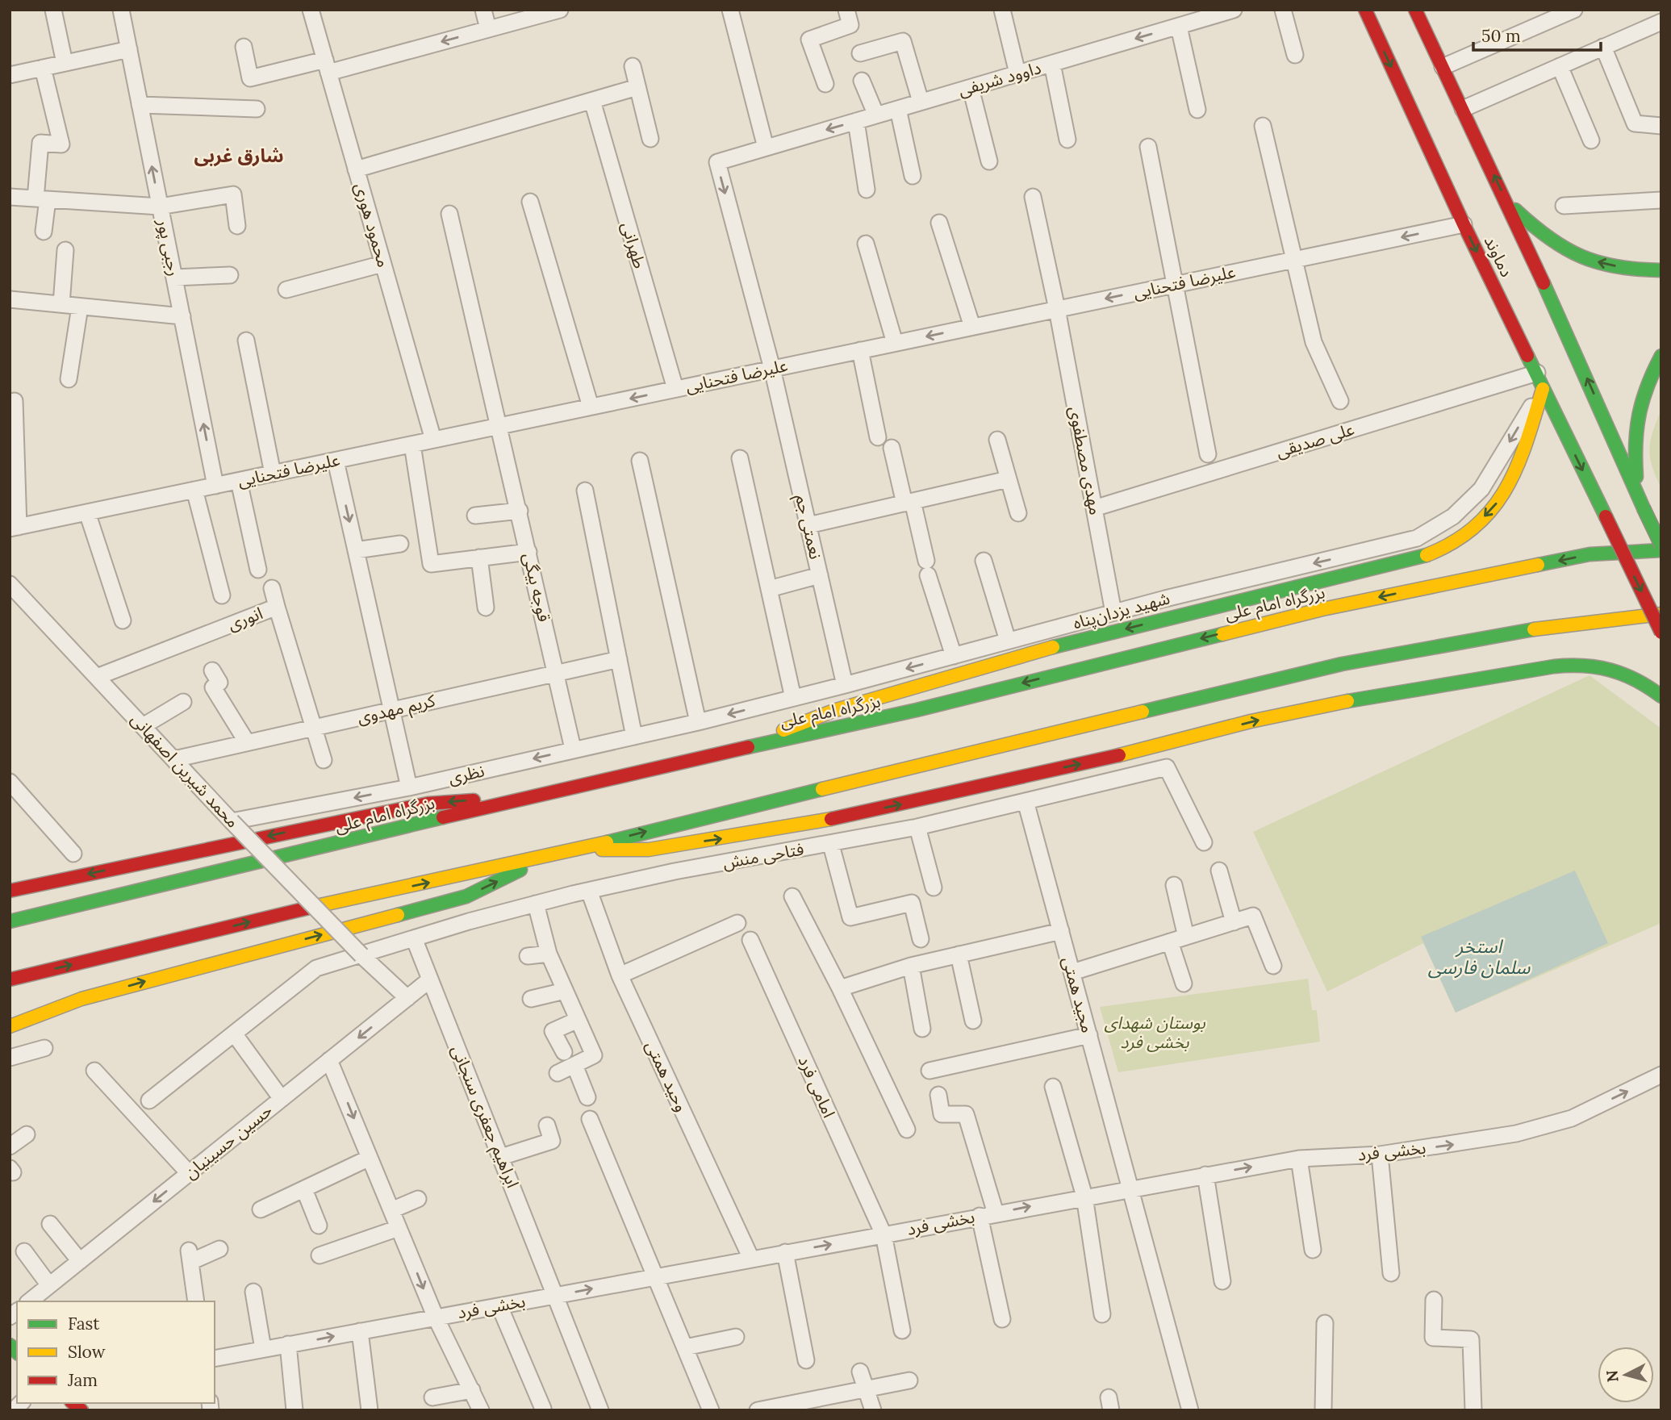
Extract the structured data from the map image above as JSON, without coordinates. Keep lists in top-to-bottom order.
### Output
{
  "streets": {
    "main road": ["دماوند", "بزرگراه امام علی"],
    "street": [
      "داوود شریفی",
      "محمود هوری",
      "طهرانی",
      "رجبی پور",
      "علیرضا فتحنایی",
      "علی صدیقی",
      "مهدی مصطفوی",
      "نعمتی جم",
      "قوجه بیگی",
      "شهید یزدان‌پناه",
      "انوری",
      "کریم مهدوی",
      "محمد شیرین اصفهانی",
      "نظری",
      "فتاحی منش",
      "مجید همتی",
      "وحید همتی",
      "امامی فرد",
      "ابراهیم جعفری سنجانی",
      "حسین حسینیان",
      "بخشی فرد"
    ]
  },
  "crossings": [
    ["داوود شریفی", "نعمتی جم"],
    ["محمود هوری", "علیرضا فتحنایی"],
    ["طهرانی", "علیرضا فتحنایی"],
    ["رجبی پور", "علیرضا فتحنایی"],
    ["دماوند", "علیرضا فتحنایی"],
    ["دماوند", "علی صدیقی"],
    ["دماوند", "شهید یزدان‌پناه"],
    ["علیرضا فتحنایی", "مهدی مصطفوی"],
    ["علیرضا فتحنایی", "نعمتی جم"],
    ["علیرضا فتحنایی", "قوجه بیگی"],
    ["علی صدیقی", "مهدی مصطفوی"],
    ["مهدی مصطفوی", "شهید یزدان‌پناه"],
    ["نعمتی جم", "شهید یزدان‌پناه"],
    ["قوجه بیگی", "کریم مهدوی"],
    ["قوجه بیگی", "نظری"],
    ["شهید یزدان‌پناه", "نظری"],
    ["انوری", "کریم مهدوی"],
    ["انوری", "محمد شیرین اصفهانی"],
    ["کریم مهدوی", "محمد شیرین اصفهانی"],
    ["محمد شیرین اصفهانی", "نظری"],
    ["محمد شیرین اصفهانی", "فتاحی منش"],
    ["محمد شیرین اصفهانی", "حسین حسینیان"],
    ["فتاحی منش", "مجید همتی"],
    ["فتاحی منش", "وحید همتی"],
    ["فتاحی منش", "ابراهیم جعفری سنجانی"],
    ["مجید همتی", "بخشی فرد"],
    ["وحید همتی", "بخشی فرد"],
    ["امامی فرد", "بخشی فرد"],
    ["ابراهیم جعفری سنجانی", "حسین حسینیان"],
    ["ابراهیم جعفری سنجانی", "بخشی فرد"]
  ],
  "one_way": [
    "داوود شریفی",
    "شهید یزدان‌پناه",
    "نظری",
    "حسین حسینیان",
    "بخشی فرد"
  ],
  "districts": ["شارق غربی"],
  "water": ["استخر سلمان فارسی"],
  "parks": ["بوستان شهدای بخشی فرد"],
  "legend": ["Fast", "Slow", "Jam"],
  "scale_bar": "50 m",
  "north": "left"
}
